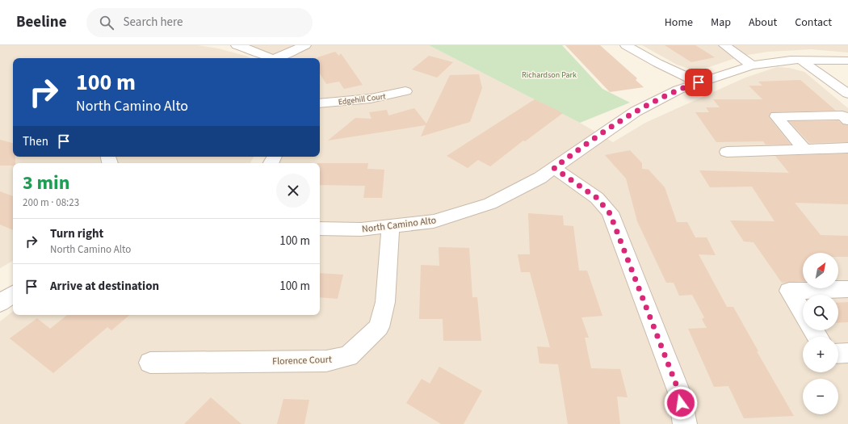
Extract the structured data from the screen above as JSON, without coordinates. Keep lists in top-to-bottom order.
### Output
{
  "streets": {
    "street": ["Edgehill Court", "North Camino Alto", "Florence Court"]
  },
  "crossings": [
    ["North Camino Alto", "Florence Court"]
  ],
  "parks": ["Richardson Park"],
  "north": "top right",
  "page": {
    "header": "Beeline",
    "search": "Search here",
    "nav": [
      "Home",
      "Map",
      "About",
      "Contact"
    ],
    "turn": ["100 m", "North Camino Alto"],
    "then": "Then",
    "heading": ["3 min", "200 m · 08:23"],
    "list": [
      {
        "name": "Turn right",
        "note": "North Camino Alto",
        "value": "100 m"
      },
      {
        "name": "Arrive at destination",
        "value": "100 m"
      }
    ],
    "map_buttons": ["+", "−"]
  }
}
